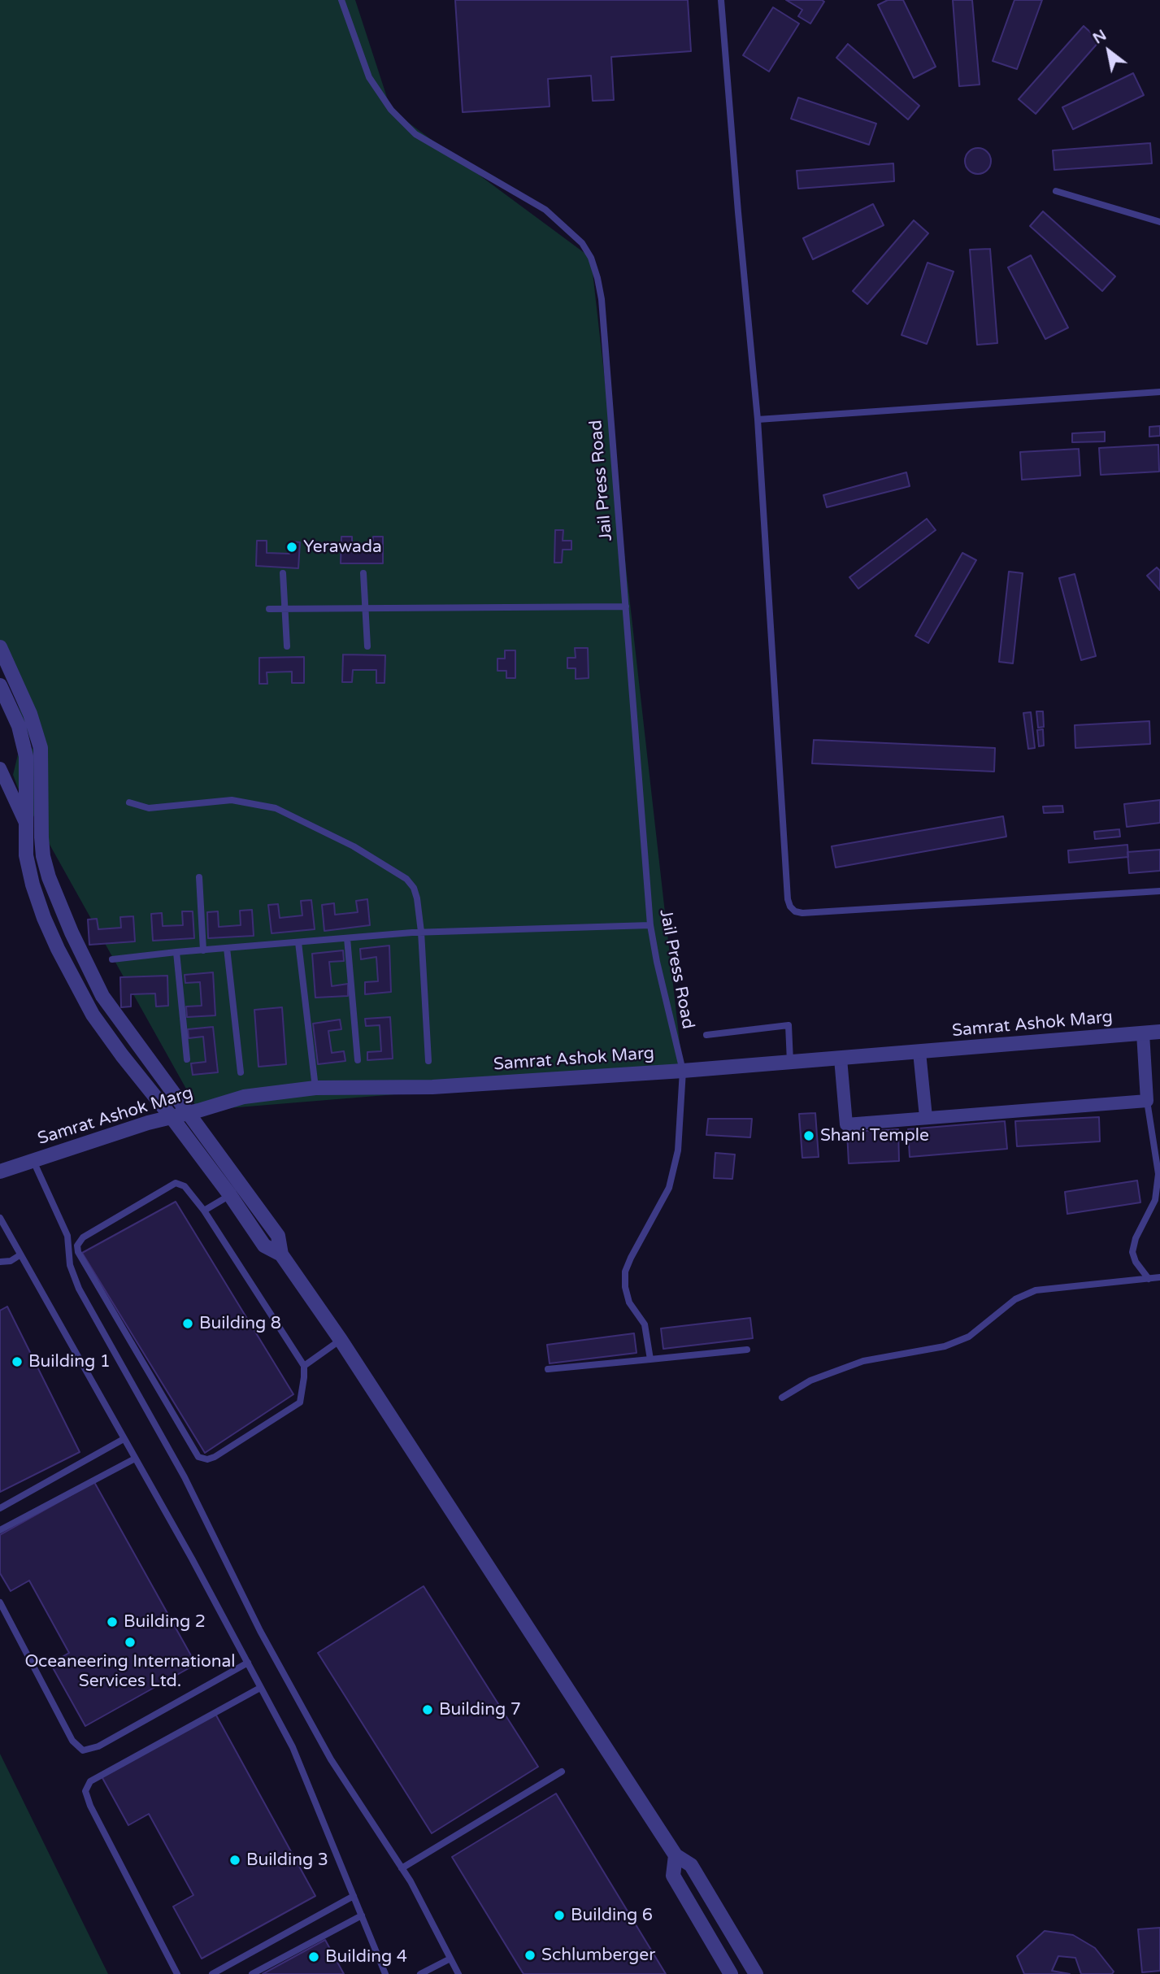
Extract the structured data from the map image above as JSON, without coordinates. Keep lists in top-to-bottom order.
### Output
{
  "streets": {
    "street": ["Samrat Ashok Marg"],
    "lane": ["Jail Press Road"]
  },
  "crossings": [
    ["Jail Press Road", "Samrat Ashok Marg"]
  ],
  "places": [
    "Yerawada",
    "Shani Temple",
    "Building 8",
    "Building 1",
    "Building 2",
    "Oceaneering International Services Ltd.",
    "Building 7",
    "Building 3",
    "Building 6",
    "Schlumberger",
    "Building 4"
  ],
  "north": "top left"
}
